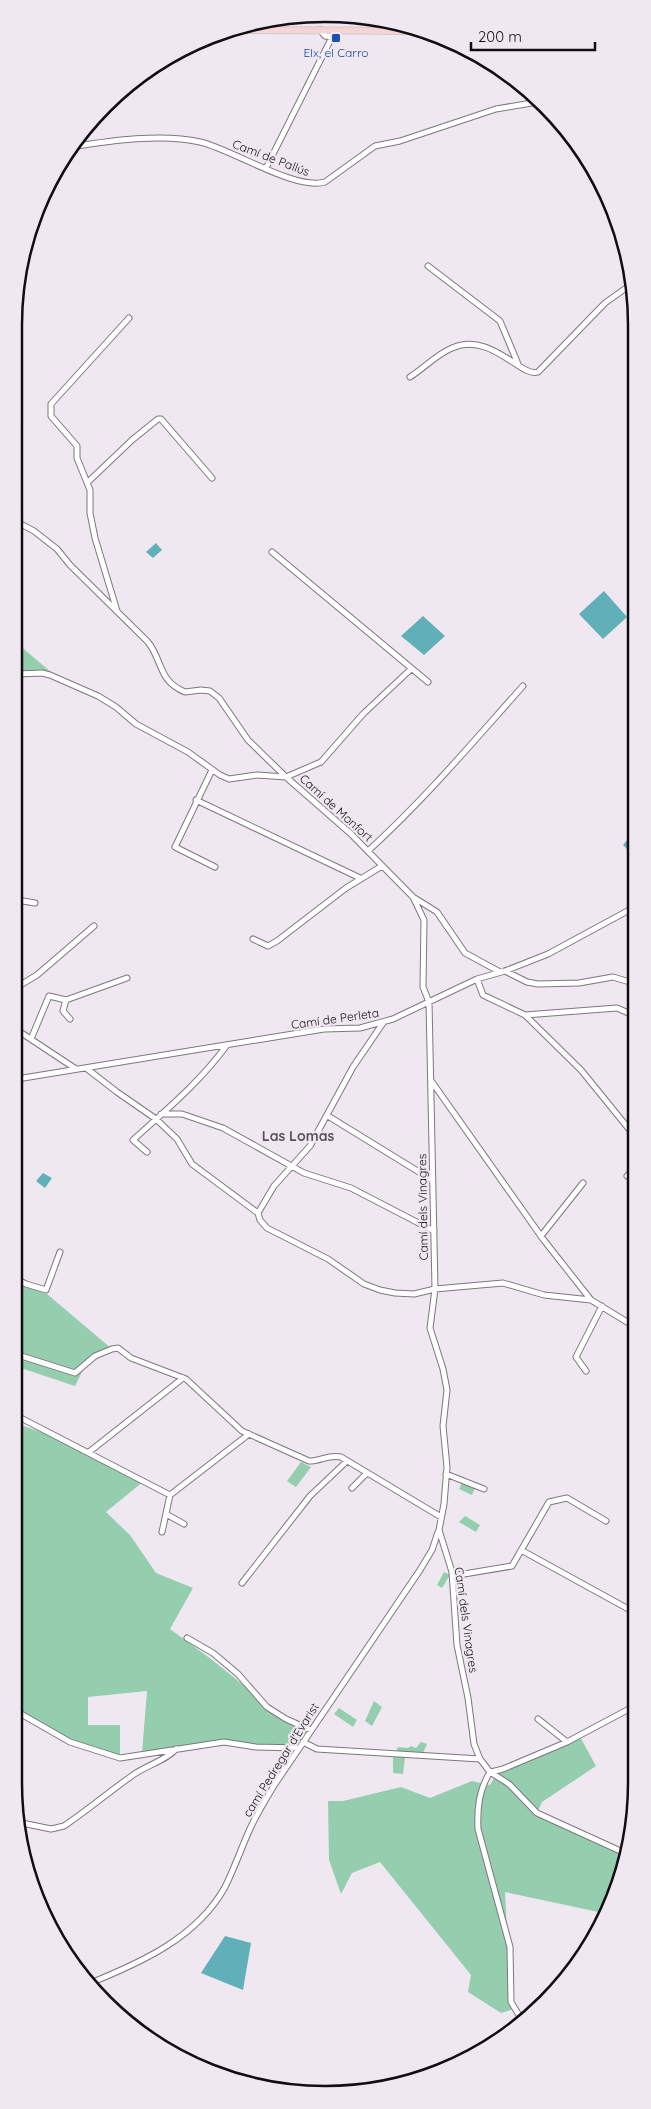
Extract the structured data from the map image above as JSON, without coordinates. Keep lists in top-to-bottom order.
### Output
{
  "streets": {
    "street": [
      "Camí de Pallús",
      "Camí de Monfort",
      "Camí de Perleta",
      "Camí dels Vinagres",
      "camí Pedregar d'Evarist"
    ]
  },
  "crossings": [
    ["Camí de Monfort", "Camí de Perleta"],
    ["Camí de Monfort", "Camí dels Vinagres"],
    ["Camí de Perleta", "Camí dels Vinagres"],
    ["Camí dels Vinagres", "camí Pedregar d'Evarist"]
  ],
  "districts": ["Las Lomas"],
  "places": {
    "transit": ["Elx, el Carro"]
  },
  "scale_bar": "200 m"
}
